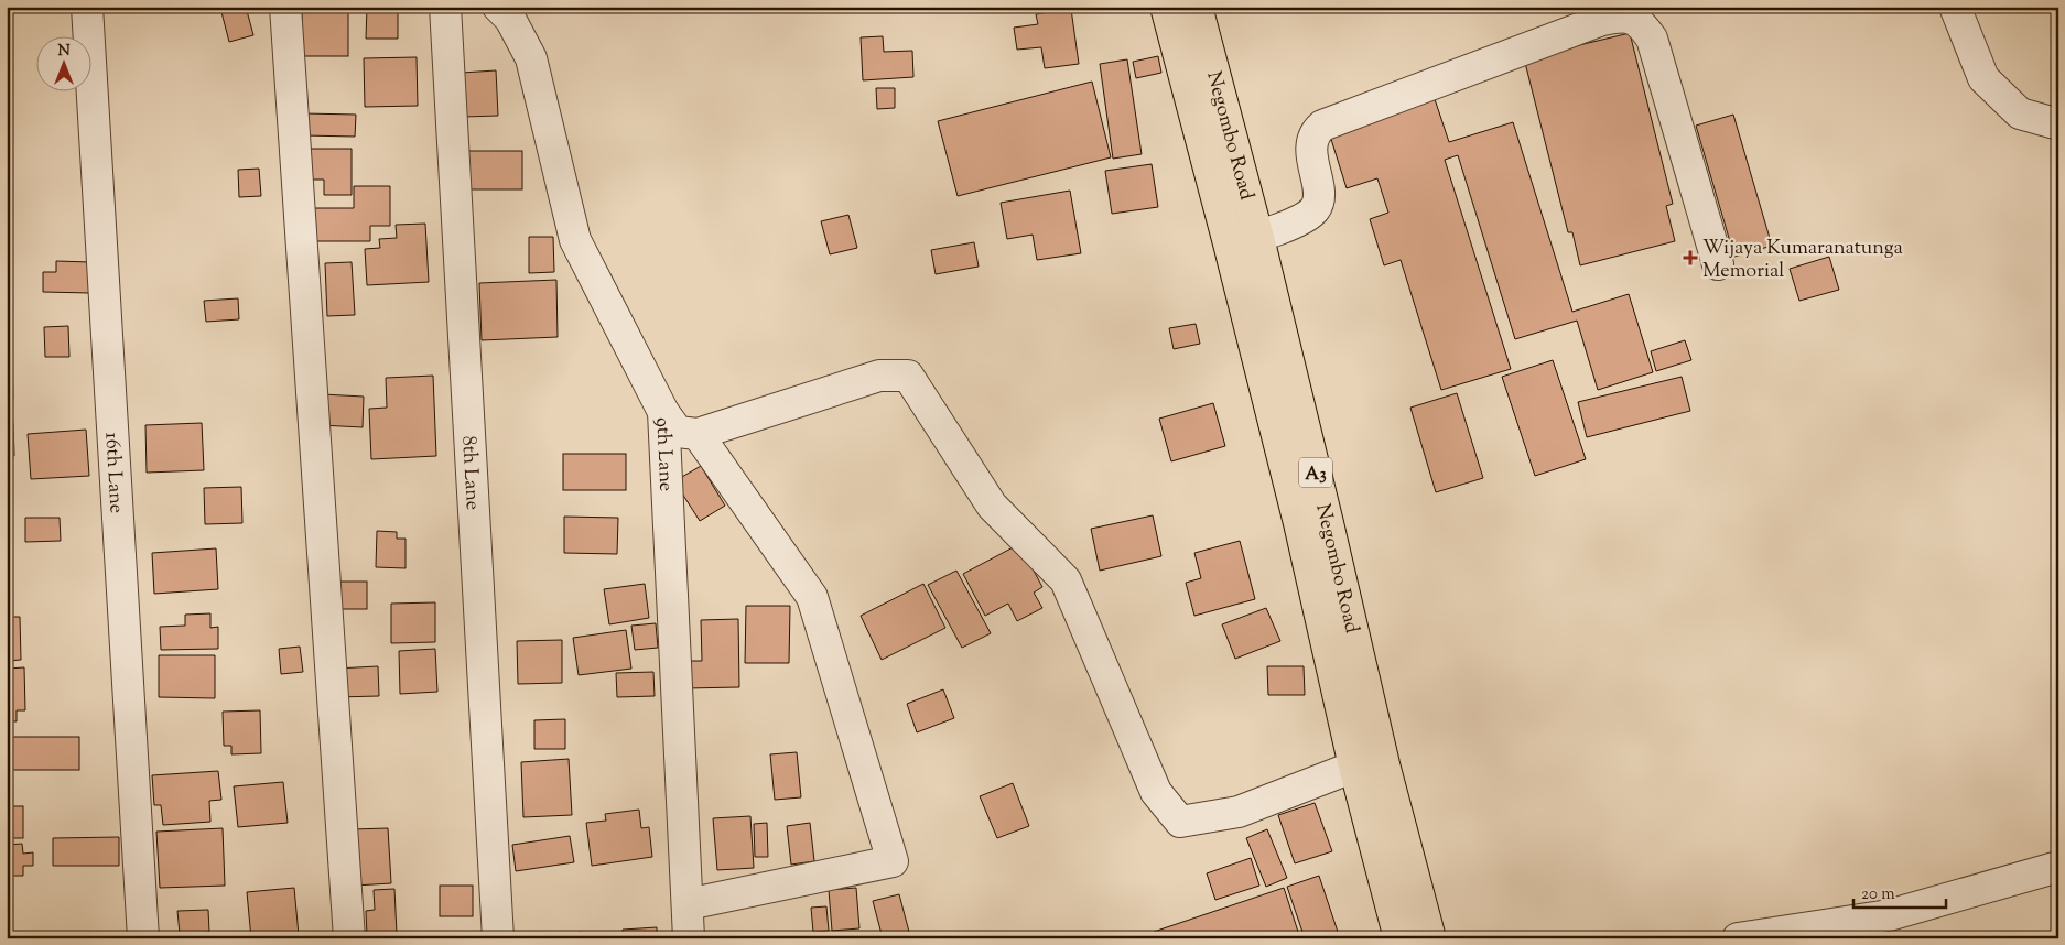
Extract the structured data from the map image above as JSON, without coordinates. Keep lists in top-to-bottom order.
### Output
{
  "streets": {
    "highway": ["Negombo Road", "A3"],
    "street": ["9th Lane", "16th Lane", "8th Lane"]
  },
  "places": {
    "health": ["Wijaya Kumaranatunga Memorial"]
  },
  "scale_bar": "20 m",
  "north": "top"
}
